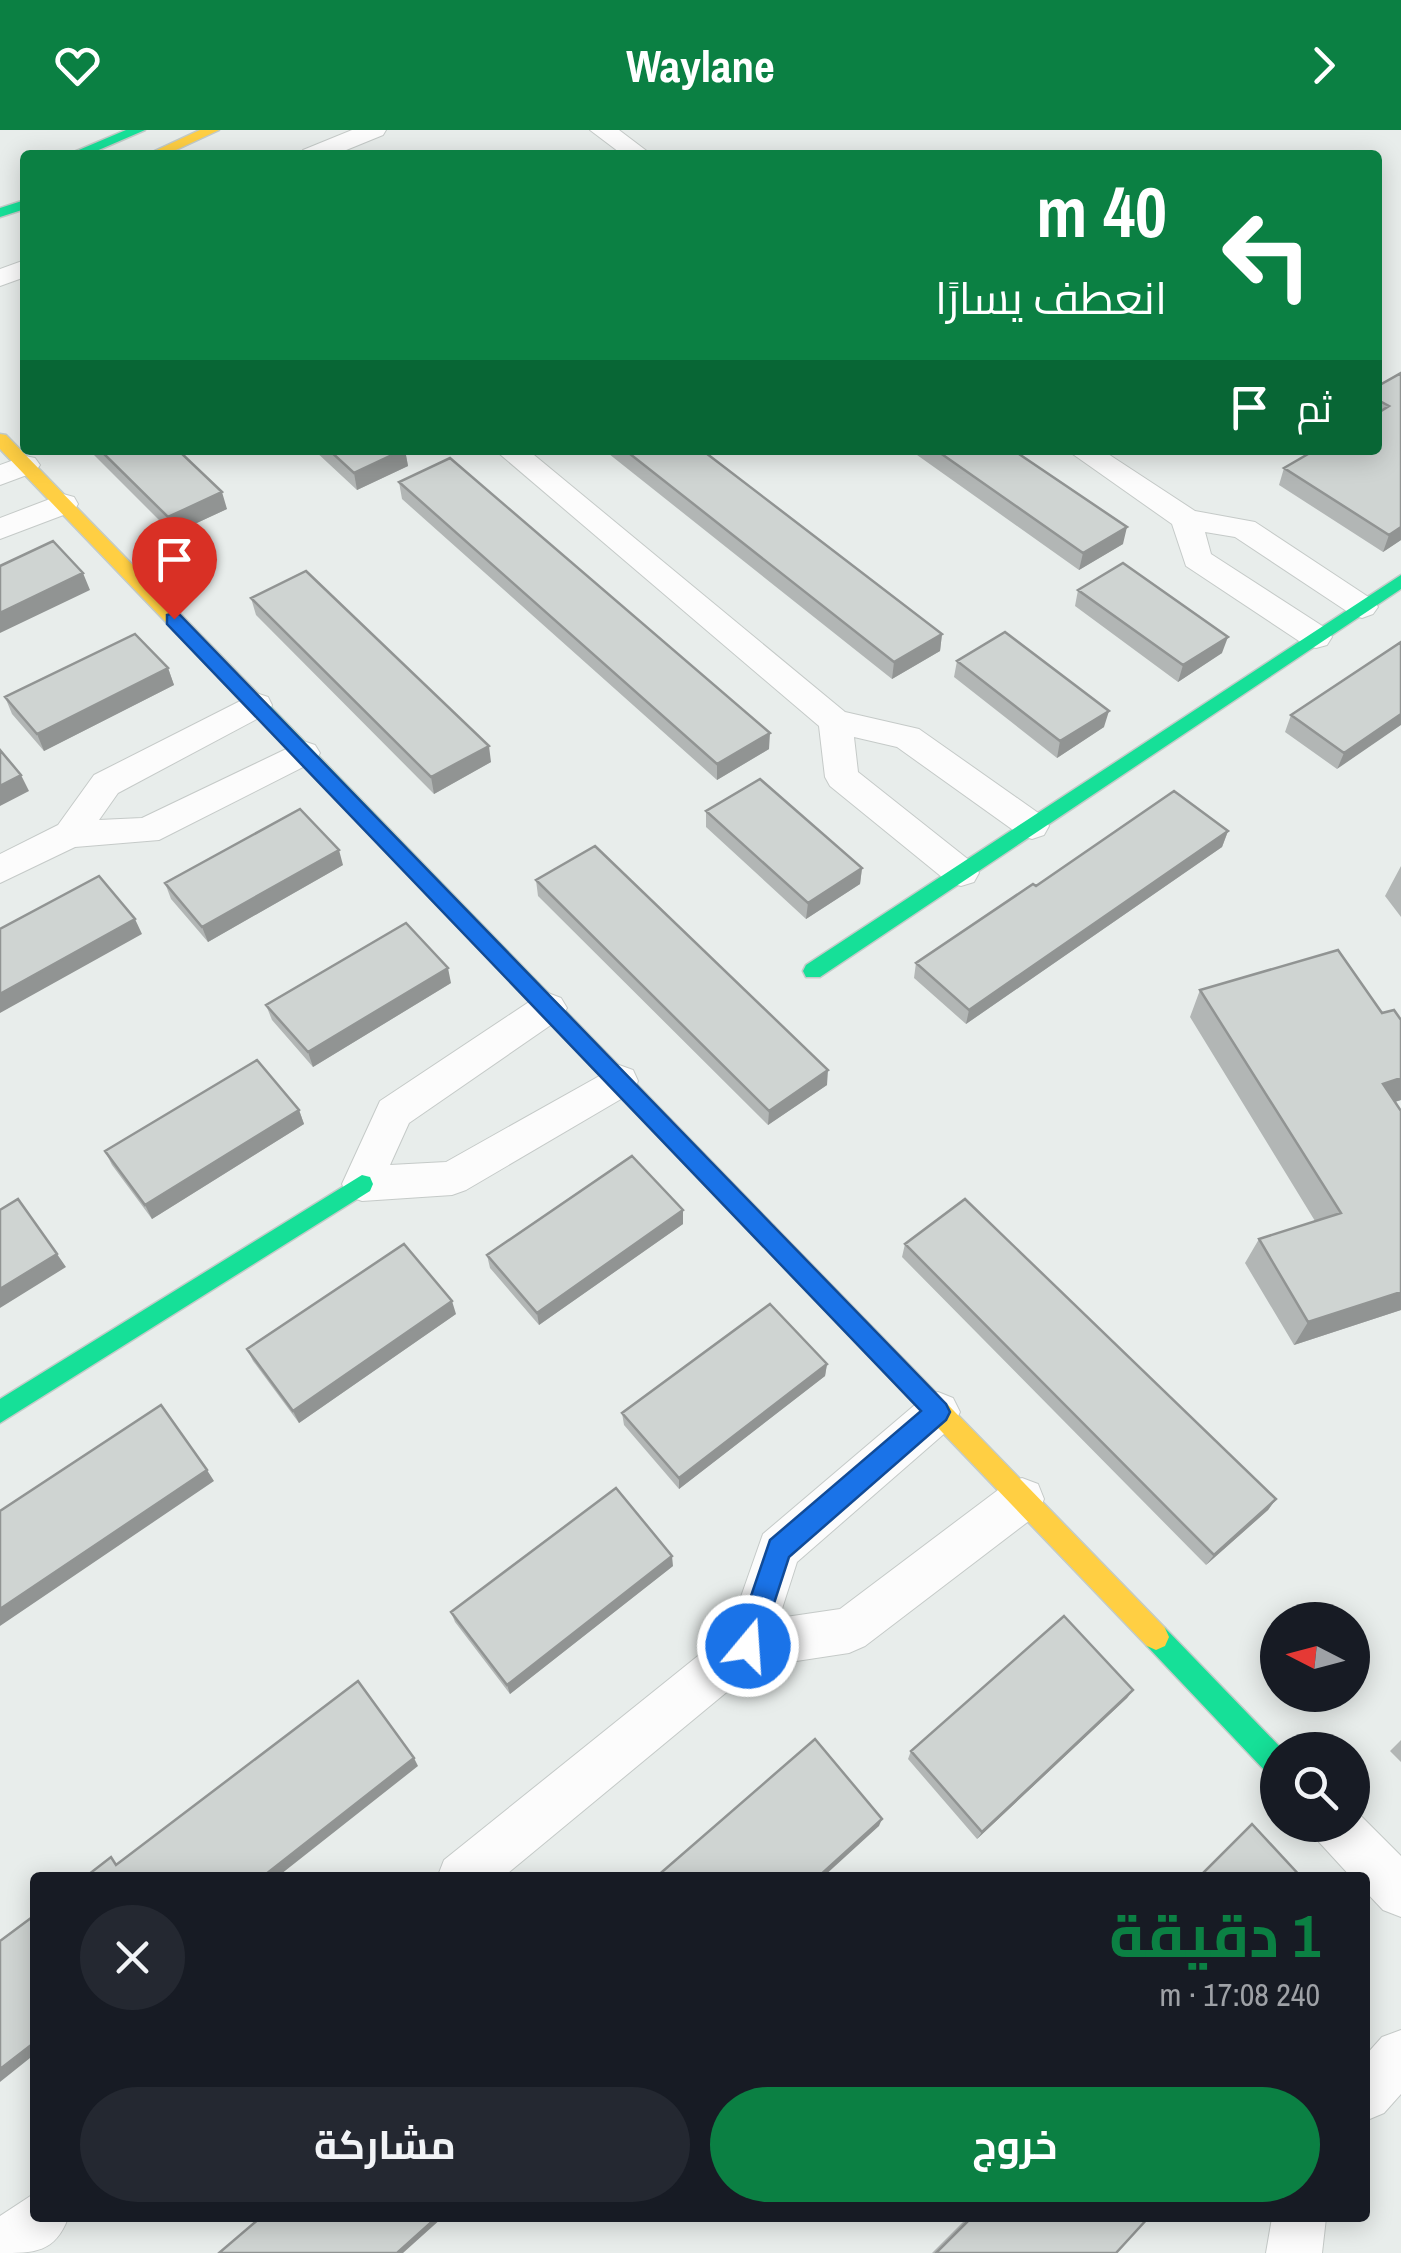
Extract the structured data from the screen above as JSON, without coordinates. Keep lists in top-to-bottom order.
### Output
{
  "north": "left",
  "page": {
    "header": "Waylane",
    "turn": ["40 m", "انعطف يسارًا"],
    "then": "ثم",
    "heading": ["1 دقيقة", "240 m · 17:08"],
    "buttons": ["خروج", "مشاركة"]
  }
}
